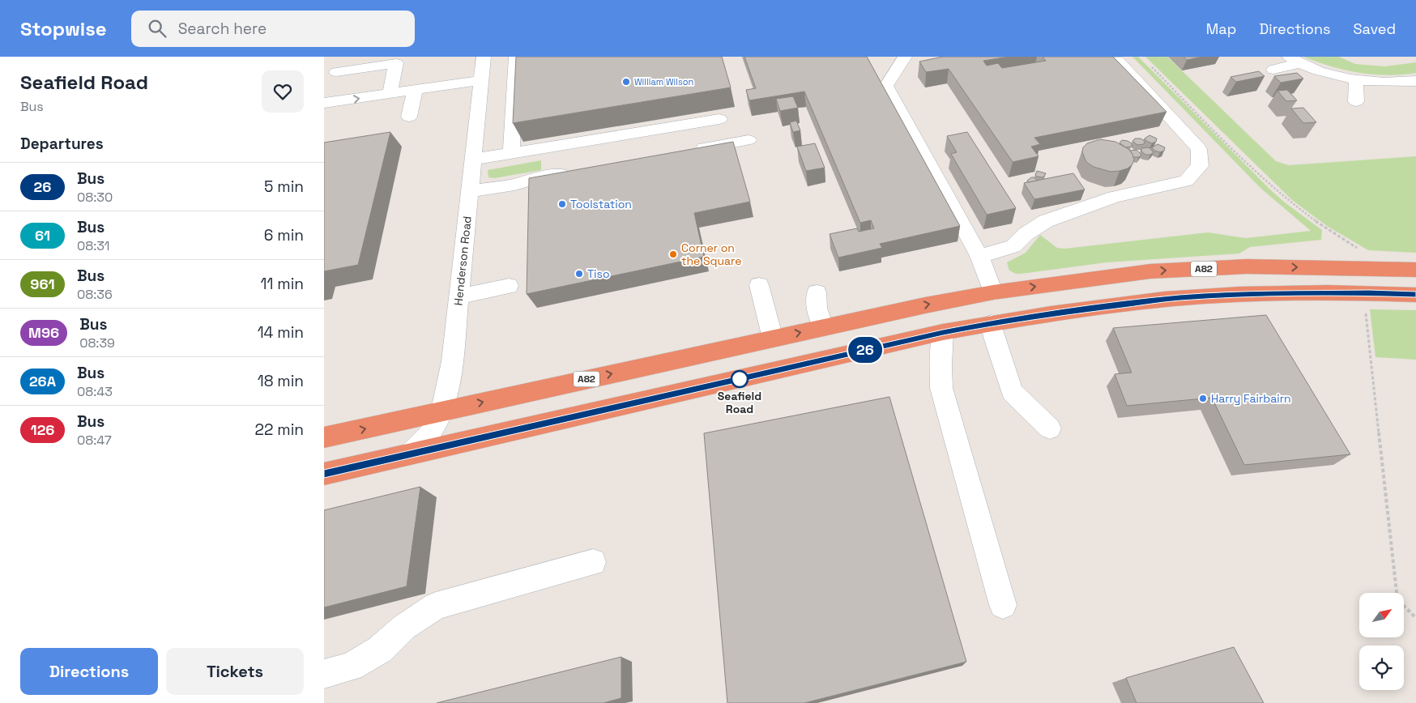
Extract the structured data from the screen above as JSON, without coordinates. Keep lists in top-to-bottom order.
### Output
{
  "streets": {
    "highway": ["A82"],
    "street": ["Henderson Road"]
  },
  "crossings": [
    ["Henderson Road", "A82"]
  ],
  "places": [
    "William Wilson",
    "Toolstation",
    "Corner on the Square",
    "Tiso",
    "Seafield Road",
    "Harry Fairbairn"
  ],
  "lines": ["bus line 26"],
  "north": "top right",
  "page": {
    "header": "Stopwise",
    "search": "Search here",
    "nav": ["Map", "Directions", "Saved"],
    "heading": [
      ["Seafield Road", "Bus"],
      "Departures"
    ],
    "on_map": "26",
    "list": [
      {
        "mark": "26",
        "name": "Bus",
        "note": "08:30",
        "value": "5 min"
      },
      {
        "mark": "61",
        "name": "Bus",
        "note": "08:31",
        "value": "6 min"
      },
      {
        "mark": "961",
        "name": "Bus",
        "note": "08:36",
        "value": "11 min"
      },
      {
        "mark": "M96",
        "name": "Bus",
        "note": "08:39",
        "value": "14 min"
      },
      {
        "mark": "26A",
        "name": "Bus",
        "note": "08:43",
        "value": "18 min"
      },
      {
        "mark": "126",
        "name": "Bus",
        "note": "08:47",
        "value": "22 min"
      }
    ],
    "buttons": ["Directions", "Tickets"]
  }
}
